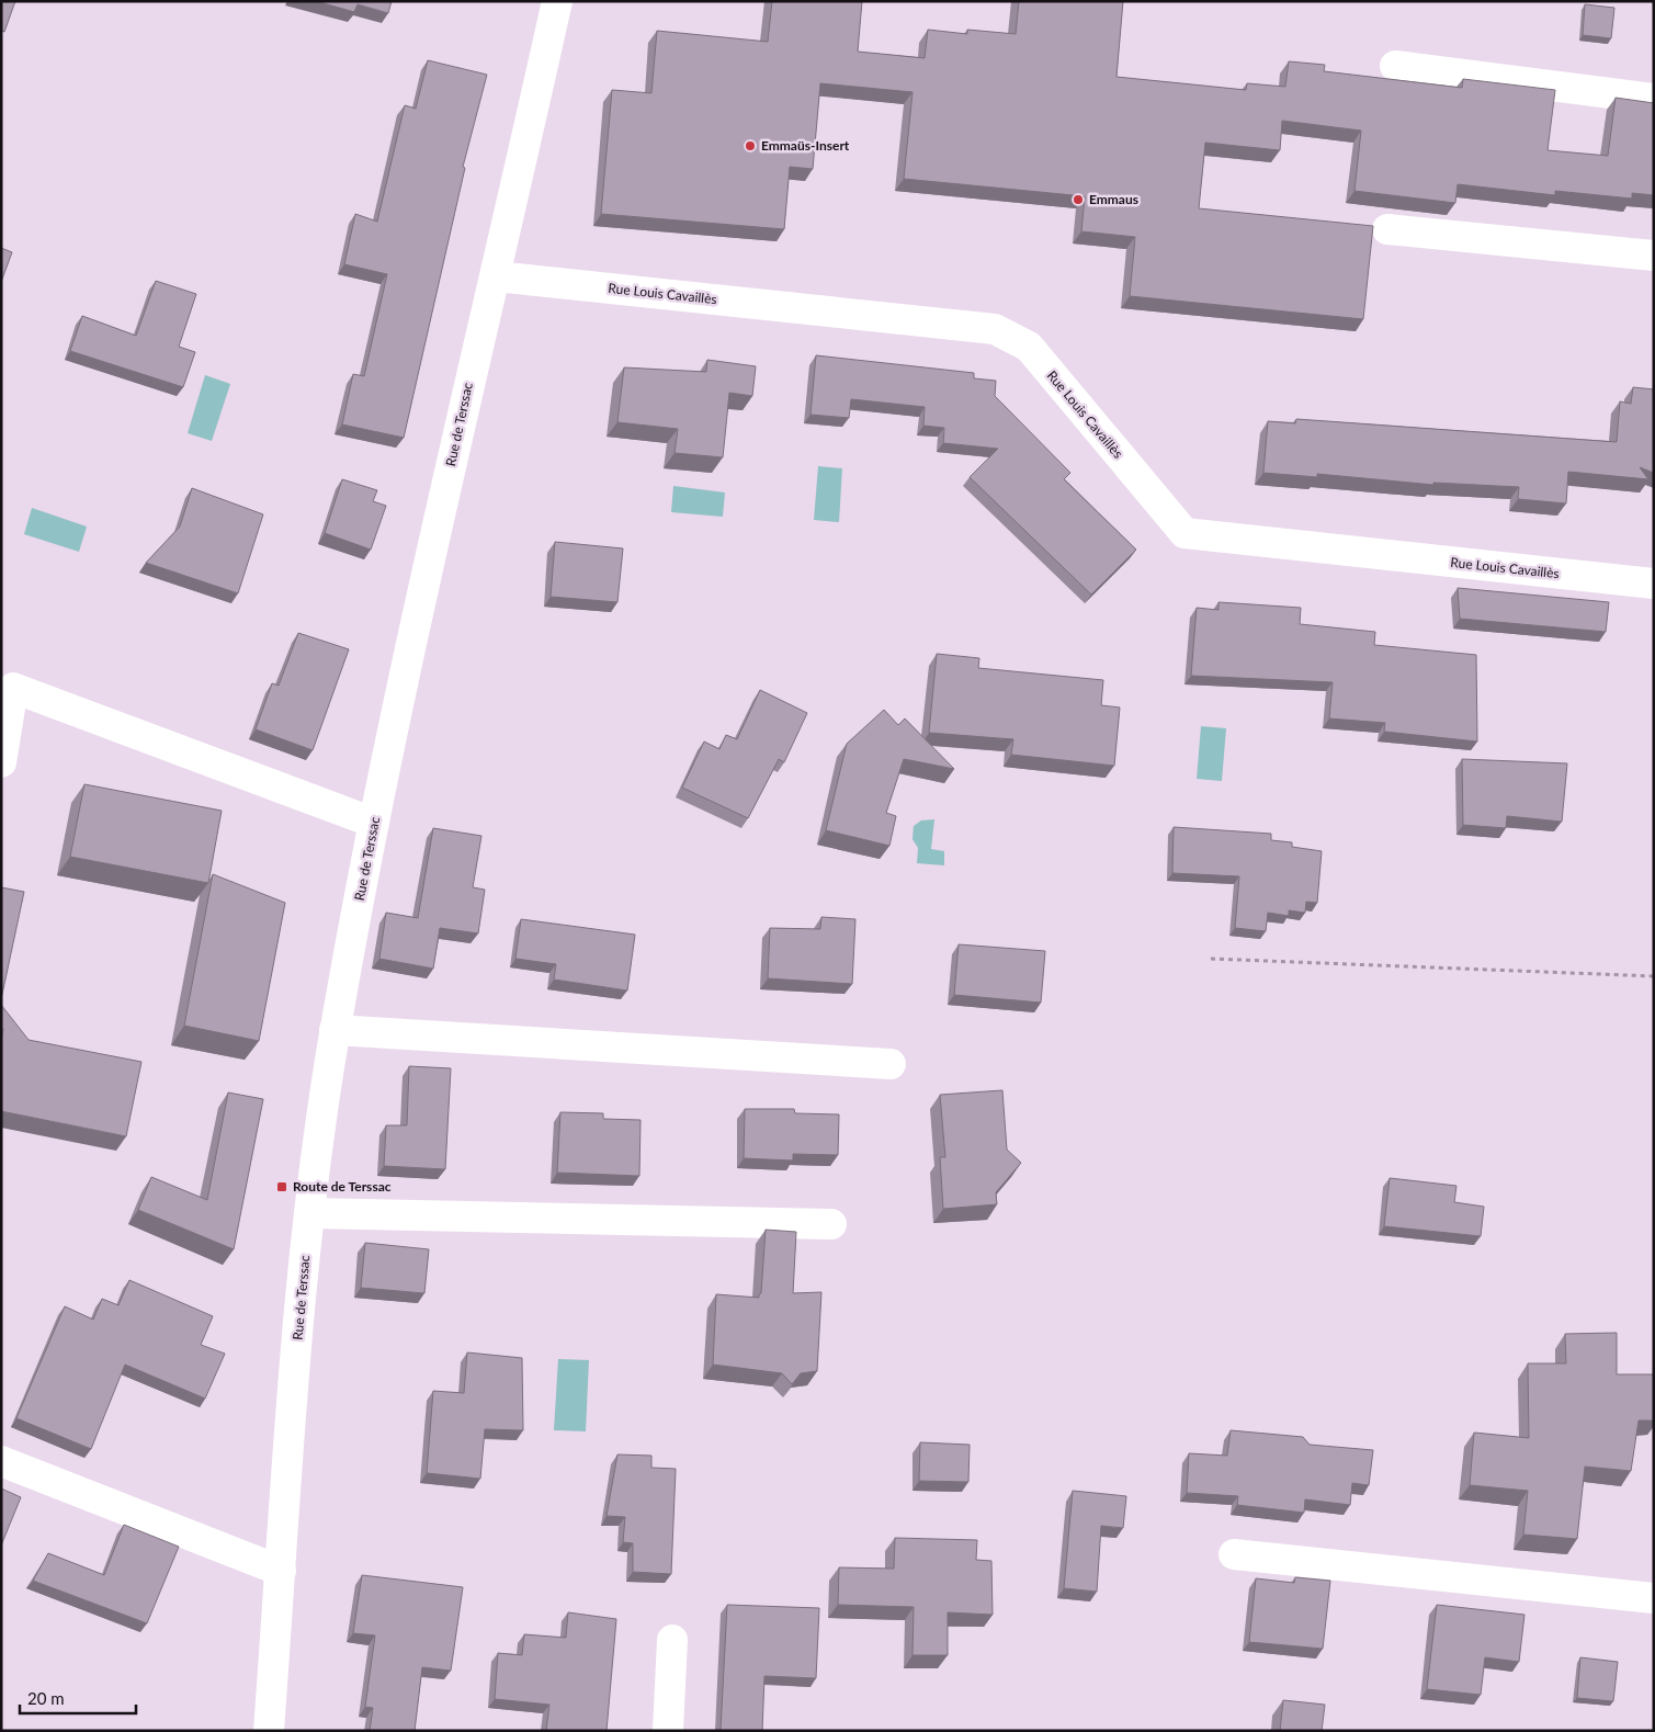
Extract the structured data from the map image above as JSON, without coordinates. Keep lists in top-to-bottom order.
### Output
{
  "streets": {
    "street": ["Rue Louis Cavaillès", "Rue de Terssac"]
  },
  "crossings": [
    ["Rue Louis Cavaillès", "Rue de Terssac"]
  ],
  "places": {
    "other": ["Emmaüs-Insert", "Emmaus"],
    "transit": ["Route de Terssac"]
  },
  "scale_bar": "20 m"
}
